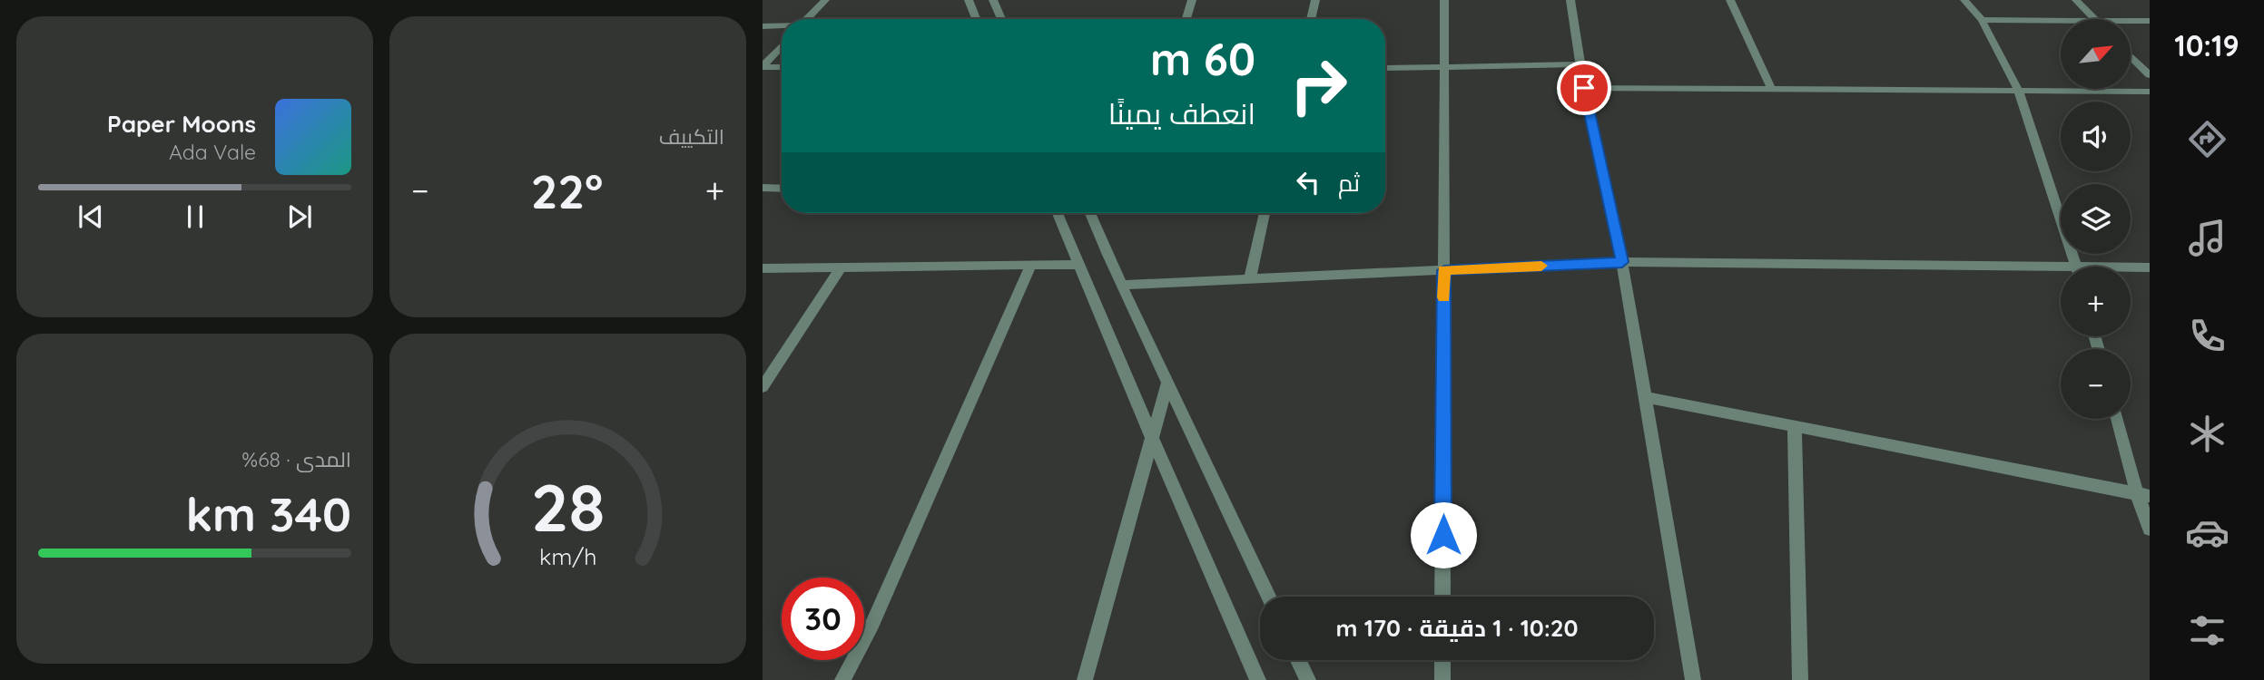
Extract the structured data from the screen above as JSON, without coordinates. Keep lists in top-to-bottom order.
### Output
{
  "north": "top right",
  "page": {
    "tabs": "10:19",
    "tile": [
      "التكييف",
      ["المدى · 68%", "340 km"]
    ],
    "map_buttons": ["+", "−"],
    "turn": ["60 m", "انعطف يمينًا"],
    "song": ["Paper Moons", "Ada Vale"],
    "then": "ثم",
    "heat": ["−", "22°", "+"],
    "limit": "30",
    "trip": "10:20 · 1 دقيقة · 170 m",
    "gauge": ["28", "km/h"]
  }
}
